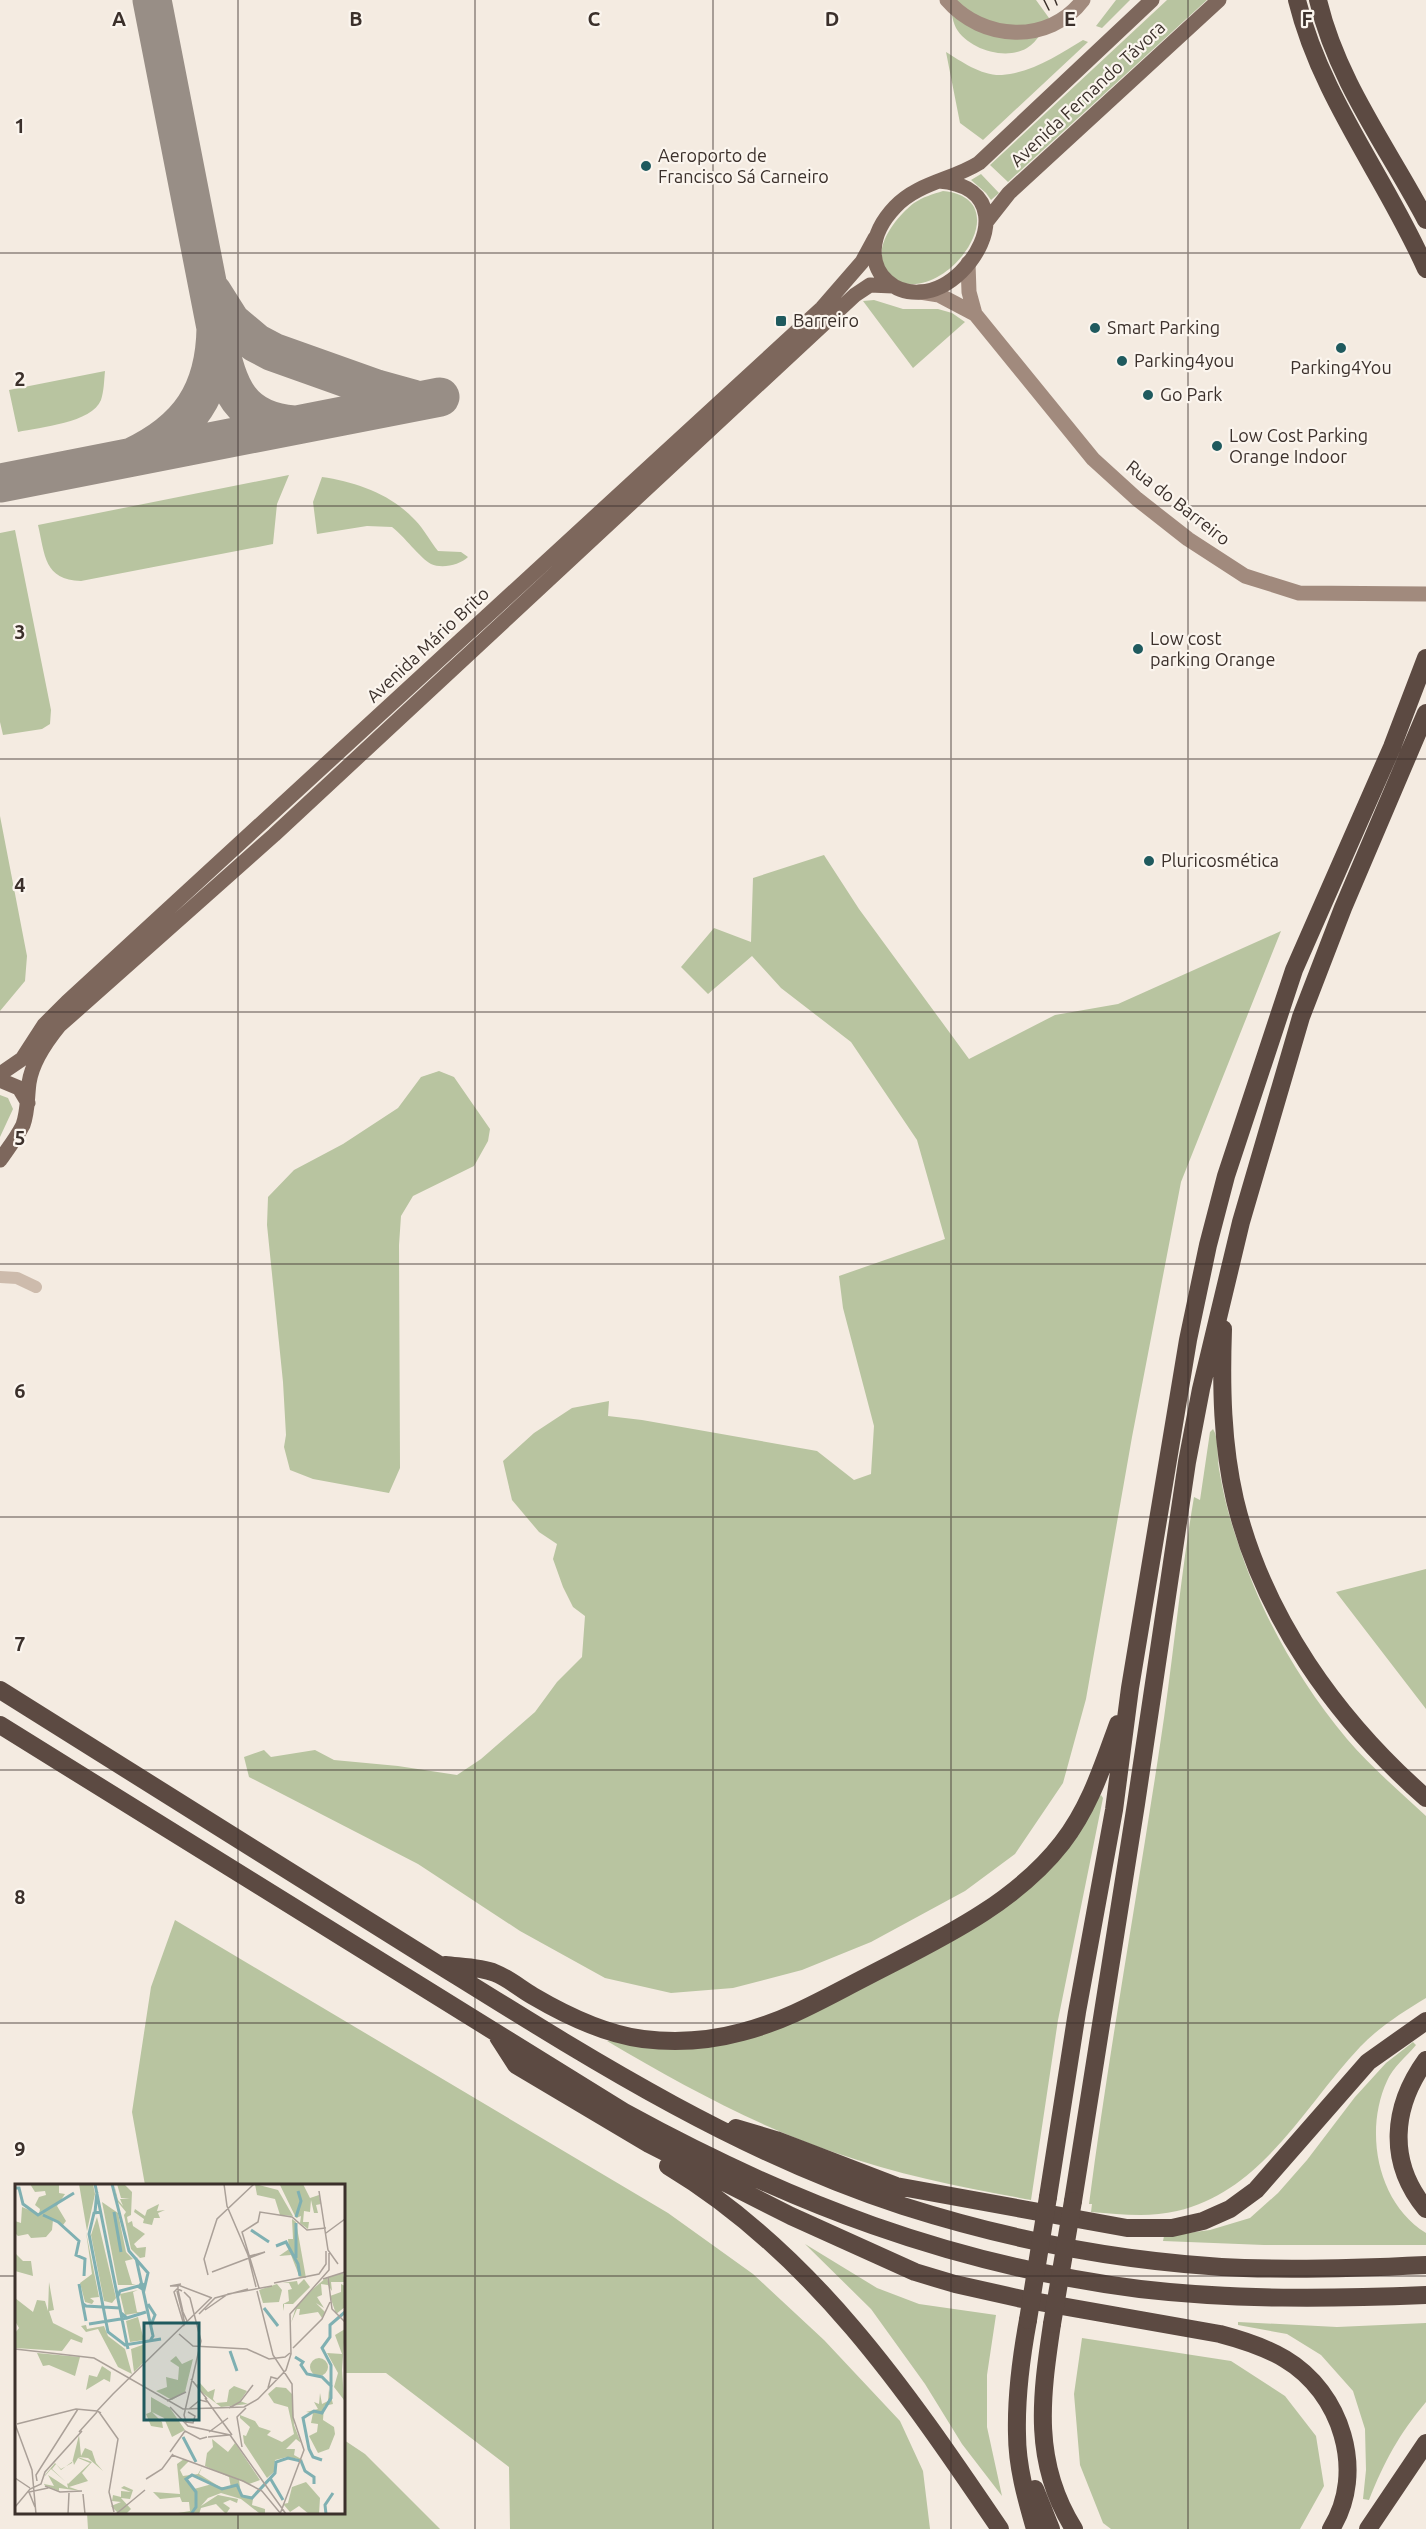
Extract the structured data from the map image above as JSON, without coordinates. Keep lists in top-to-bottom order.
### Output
{
  "streets": {
    "main road": ["Avenida Fernando Távora", "Rua do Barreiro", "Avenida Mário Brito"]
  },
  "crossings": [
    ["Avenida Fernando Távora", "Rua do Barreiro"],
    ["Avenida Fernando Távora", "Avenida Mário Brito"],
    ["Rua do Barreiro", "Avenida Mário Brito"]
  ],
  "places": {
    "other": [
      "Aeroporto de Francisco Sá Carneiro",
      "Smart Parking",
      "Parking4You",
      "Parking4you",
      "Go Park",
      "Low Cost Parking Orange Indoor",
      "Low cost parking Orange",
      "Pluricosmética"
    ],
    "transit": ["Barreiro"]
  },
  "grid": {
    "columns": [
      "A",
      "B",
      "C",
      "D",
      "E",
      "F"
    ],
    "rows": [
      "1",
      "2",
      "3",
      "4",
      "5",
      "6",
      "7",
      "8",
      "9"
    ]
  }
}
